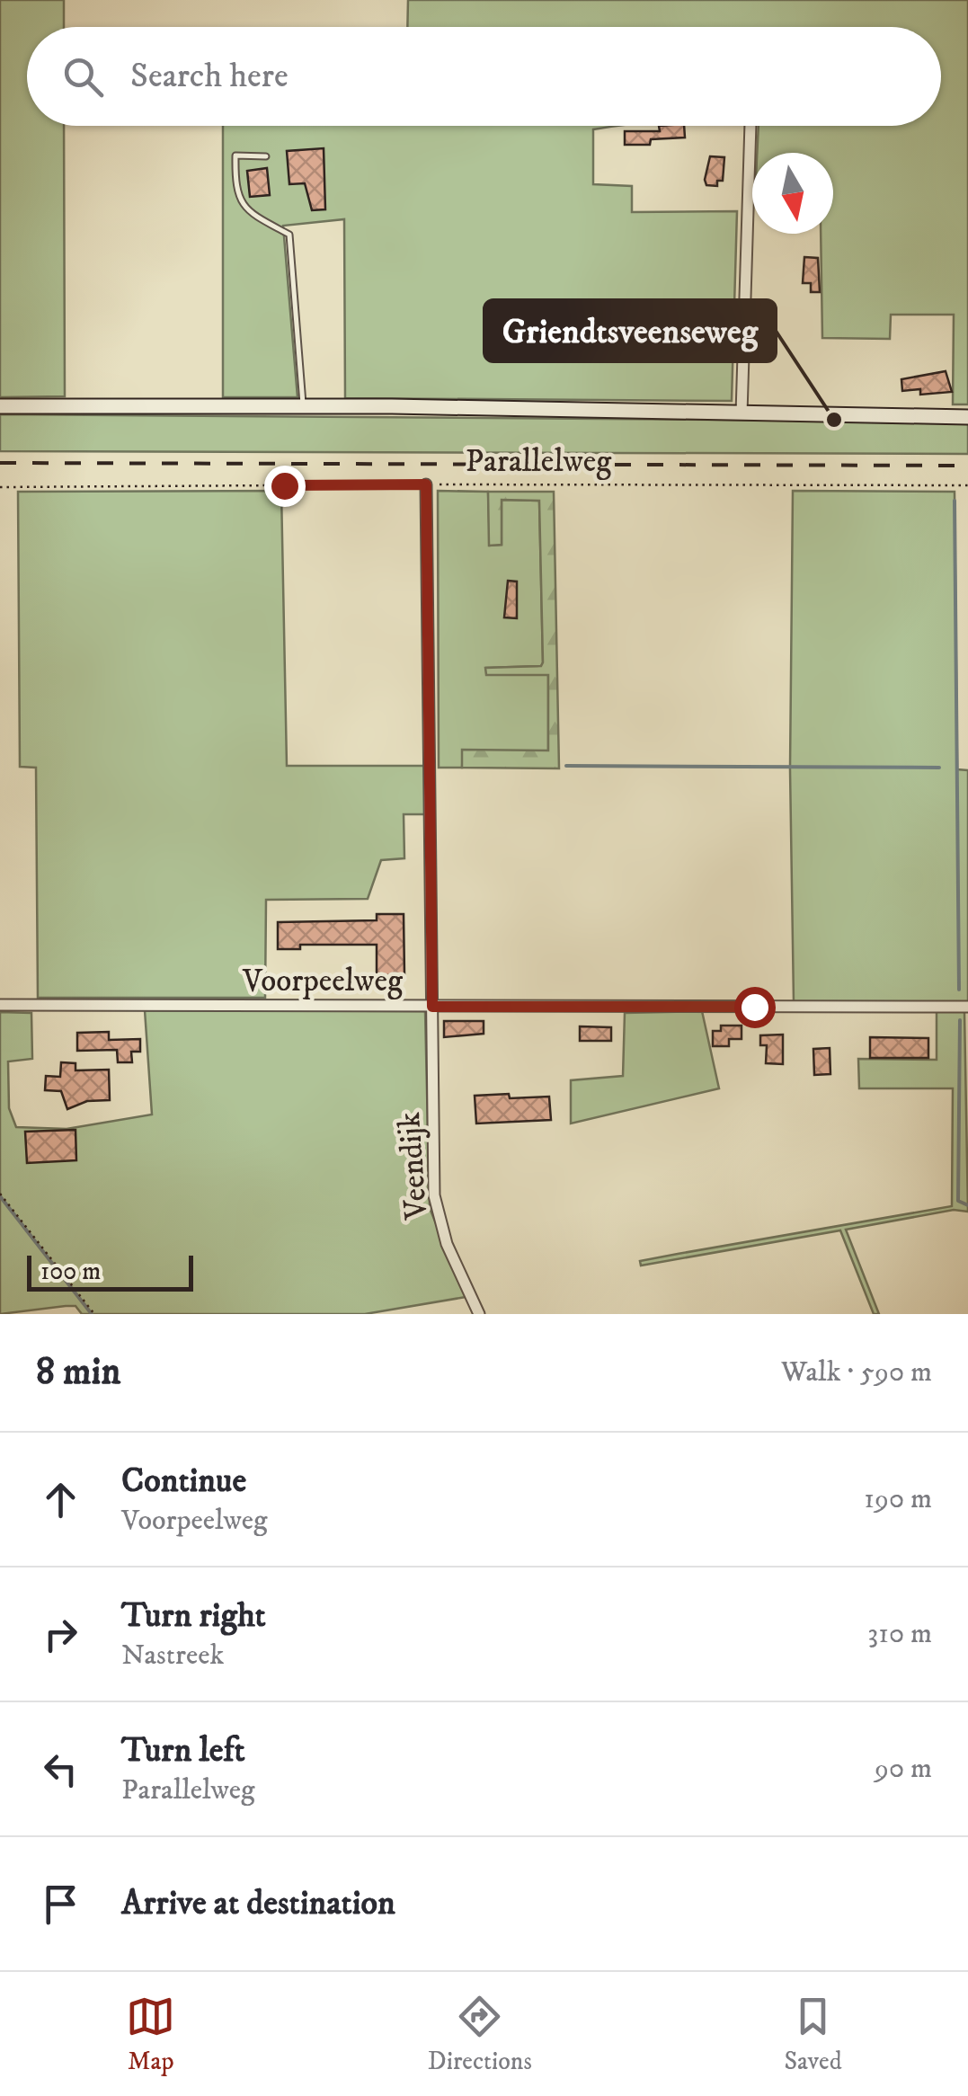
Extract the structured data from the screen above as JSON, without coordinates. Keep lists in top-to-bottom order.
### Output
{
  "streets": {
    "street": ["Voorpeelweg", "Veendijk"],
    "path": ["Parallelweg"]
  },
  "crossings": [
    ["Parallelweg", "Veendijk"],
    ["Voorpeelweg", "Veendijk"]
  ],
  "places": ["Griendtsveenseweg"],
  "scale_bar": "100 m",
  "north": "bottom",
  "page": {
    "search": "Search here",
    "scale": "100 m",
    "heading": ["8 min", "Walk · 590 m"],
    "list": [
      ["Continue", "Voorpeelweg", "190 m"],
      ["Turn right", "Nastreek", "310 m"],
      ["Turn left", "Parallelweg", "90 m"],
      "Arrive at destination"
    ],
    "nav": ["Map", "Directions", "Saved"]
  }
}
